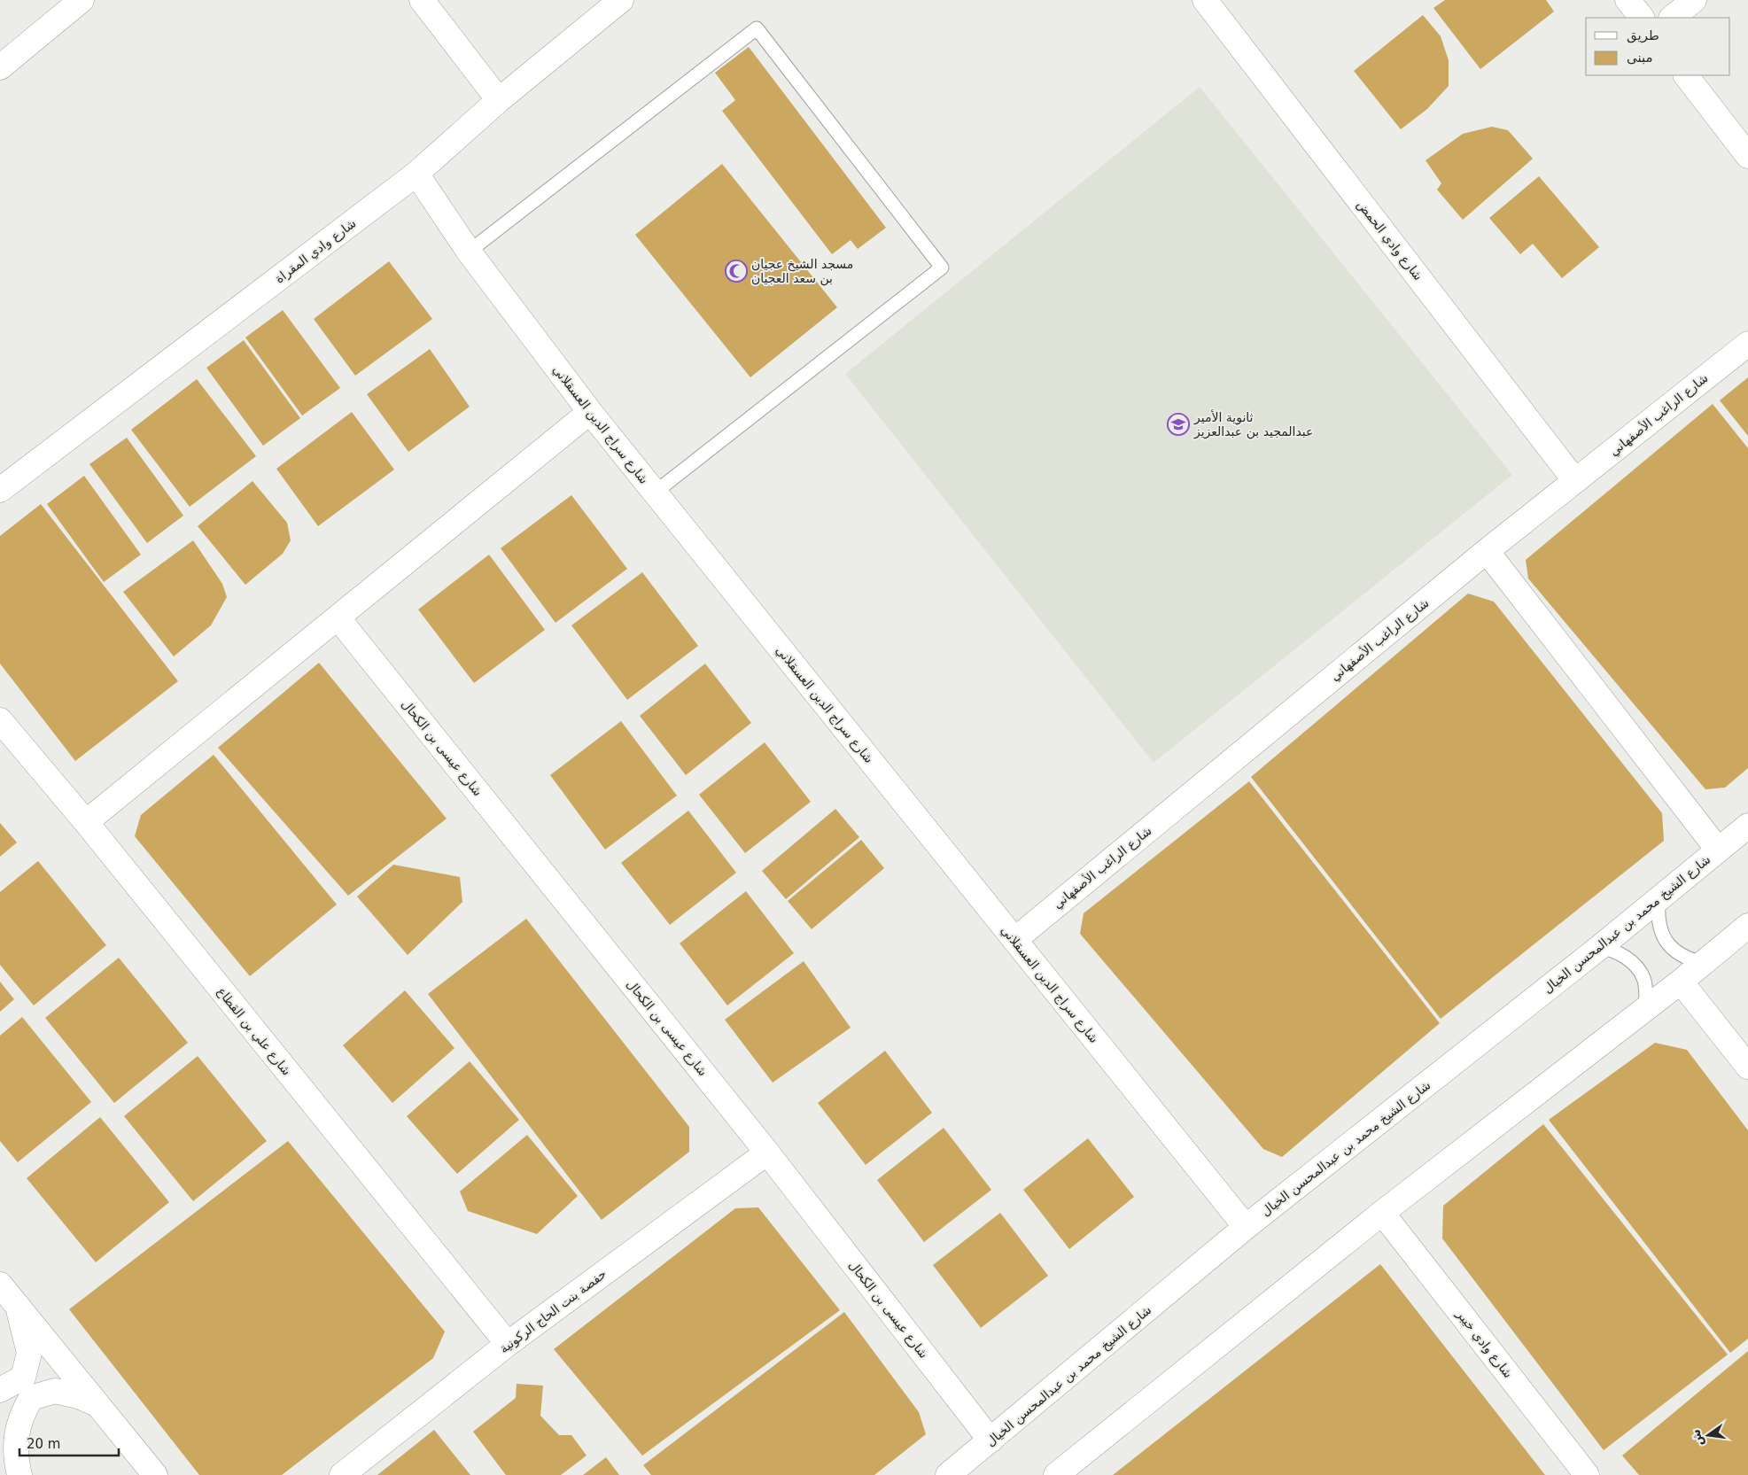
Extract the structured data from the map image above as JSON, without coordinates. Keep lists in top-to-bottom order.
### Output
{
  "streets": {
    "street": [
      "شارع وادي الحمض",
      "شارع وادي المقراة",
      "شارع الراغب الأصفهاني",
      "شارع سراج الدين العسقلاني",
      "شارع عيسى بن الكحال",
      "شارع الشيخ محمد بن عبدالمحسن الخيال",
      "شارع علي بن القطاع",
      "حفصة بنت الحاج الركونية",
      "شارع وادي خيبر"
    ]
  },
  "crossings": [
    ["شارع وادي الحمض", "شارع الراغب الأصفهاني"],
    ["شارع وادي المقراة", "شارع سراج الدين العسقلاني"],
    ["شارع الراغب الأصفهاني", "شارع سراج الدين العسقلاني"],
    ["شارع سراج الدين العسقلاني", "شارع الشيخ محمد بن عبدالمحسن الخيال"],
    ["شارع عيسى بن الكحال", "شارع الشيخ محمد بن عبدالمحسن الخيال"],
    ["شارع عيسى بن الكحال", "حفصة بنت الحاج الركونية"],
    ["شارع علي بن القطاع", "حفصة بنت الحاج الركونية"]
  ],
  "places": {
    "mosque": ["مسجد الشيخ عجيان بن سعد العجيان"],
    "school or university": ["ثانوية الأمير عبدالمجيد بن عبدالعزيز"]
  },
  "legend": ["طريق", "مبنى"],
  "scale_bar": "20 m",
  "north": "left"
}
